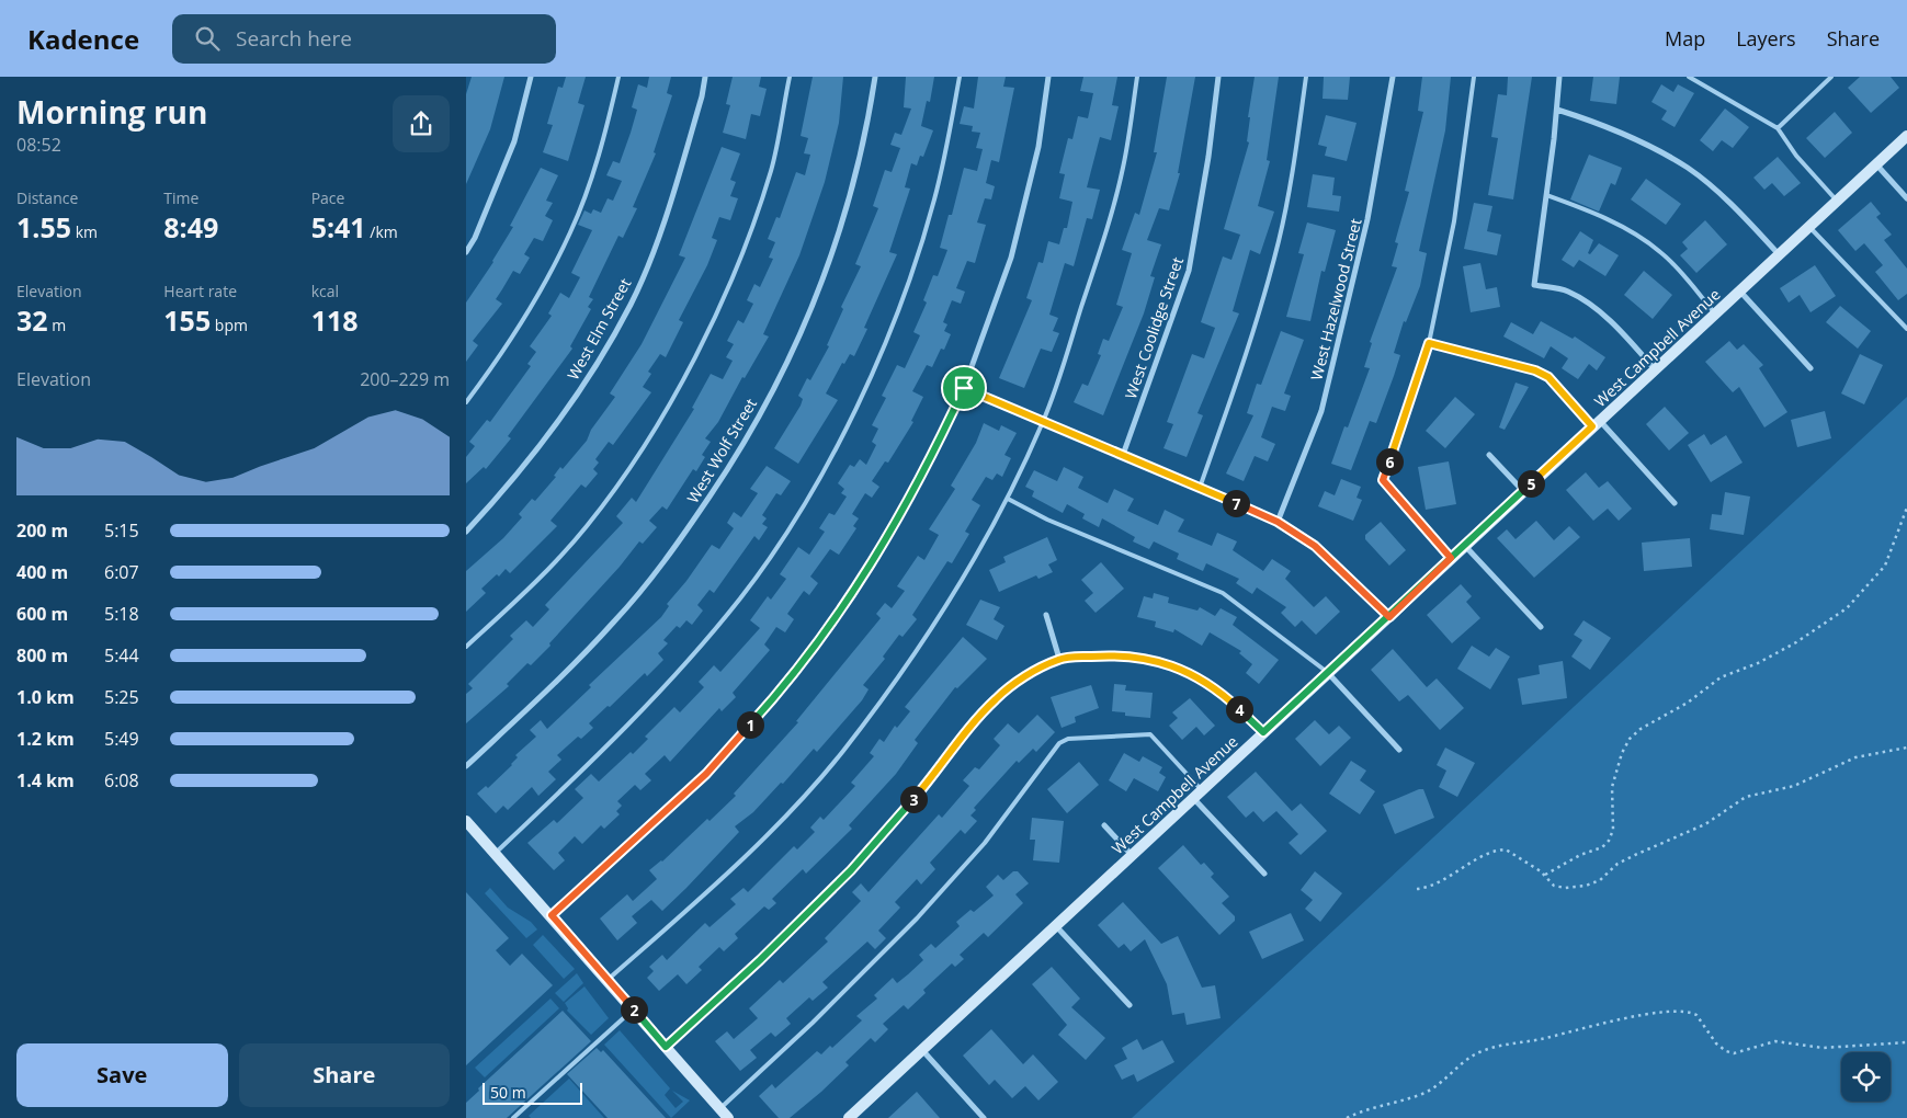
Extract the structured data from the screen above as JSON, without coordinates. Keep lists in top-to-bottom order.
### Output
{
  "streets": {
    "street": [
      "West Hazelwood Street",
      "West Coolidge Street",
      "West Elm Street",
      "West Campbell Avenue",
      "West Wolf Street"
    ]
  },
  "scale_bar": "50 m",
  "page": {
    "header": "Kadence",
    "search": "Search here",
    "nav": ["Map", "Layers", "Share"],
    "heading": ["Morning run", "08:52"],
    "stats": [
      ["Distance", "1.55 km"],
      ["Time", "8:49"],
      ["Pace", "5:41 /km"],
      ["Elevation", "32 m"],
      ["Heart rate", "155 bpm"],
      ["kcal", "118"]
    ],
    "chart": ["Elevation", "200–229 m"],
    "pins": [
      "6",
      "5",
      "7",
      "4",
      "1",
      "3",
      "2"
    ],
    "list": [
      {
        "name": "200 m",
        "note": "5:15"
      },
      {
        "name": "400 m",
        "note": "6:07"
      },
      {
        "name": "600 m",
        "note": "5:18"
      },
      {
        "name": "800 m",
        "note": "5:44"
      },
      {
        "name": "1.0 km",
        "note": "5:25"
      },
      {
        "name": "1.2 km",
        "note": "5:49"
      },
      {
        "name": "1.4 km",
        "note": "6:08"
      }
    ],
    "buttons": ["Save", "Share"],
    "scale": "50 m"
  }
}
